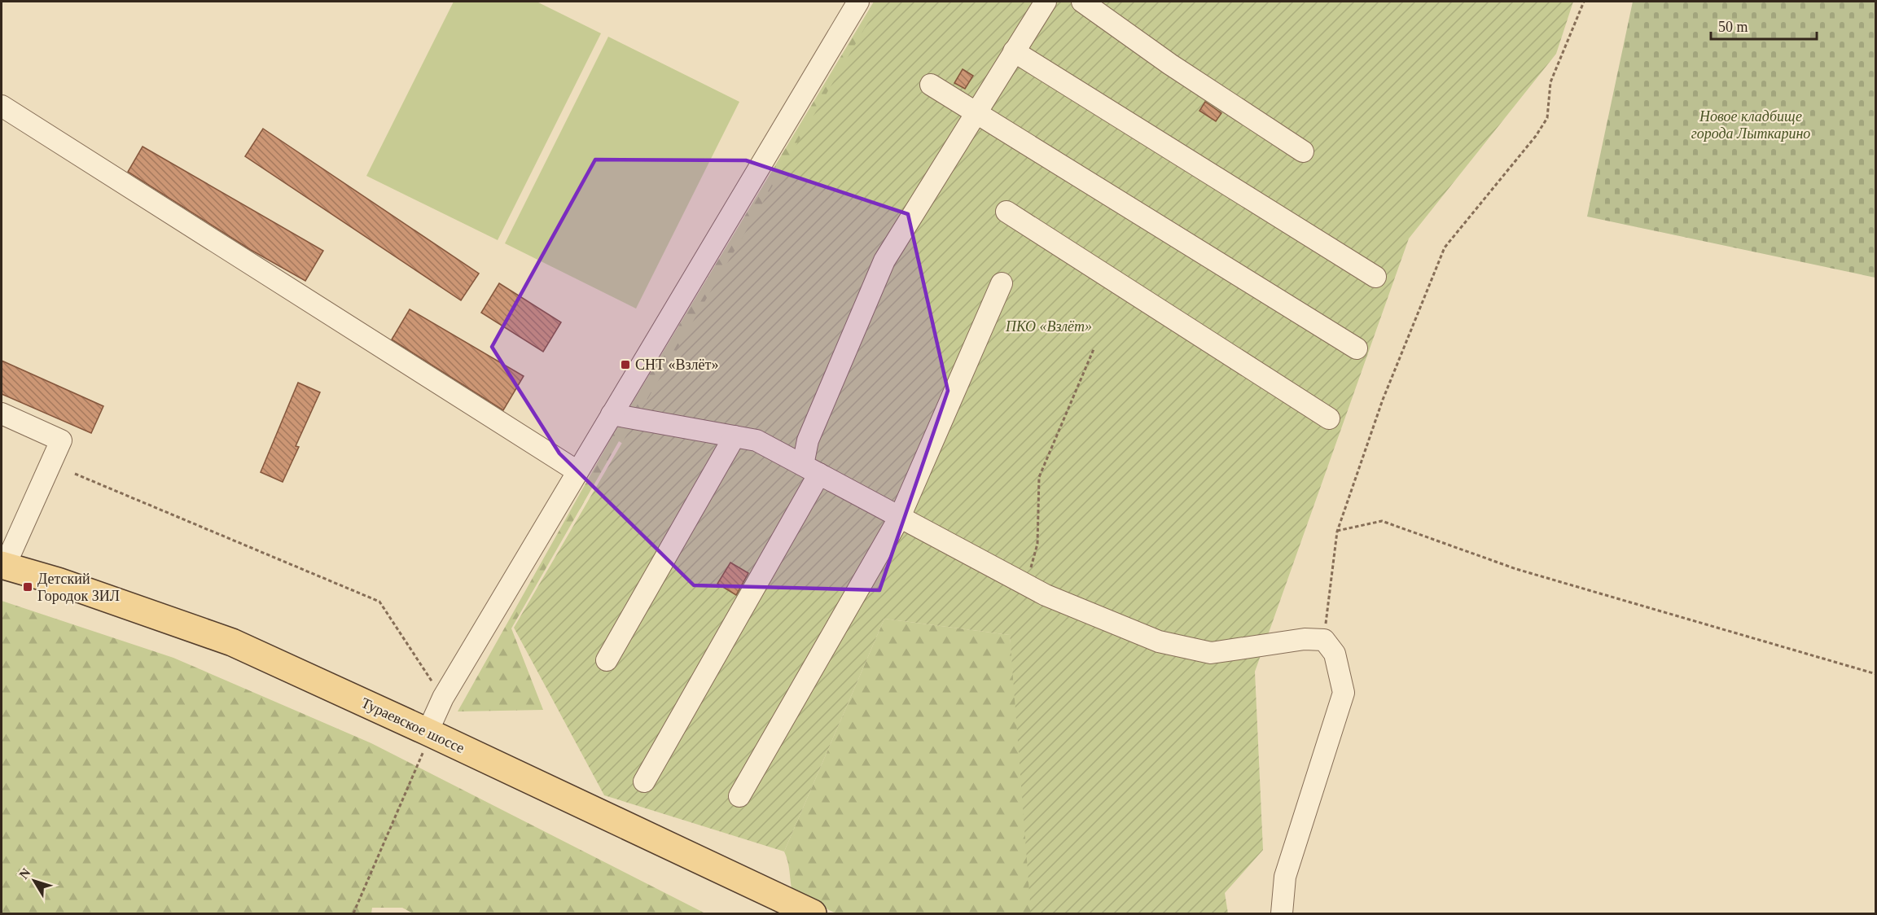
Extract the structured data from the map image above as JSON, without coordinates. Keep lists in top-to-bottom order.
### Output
{
  "streets": {
    "main road": ["Тураевское шоссе"]
  },
  "parks": ["Новое кладбище города Лыткарино", "ПКО «Взлёт»"],
  "places": {
    "transit": ["СНТ «Взлёт»", "Детский Городок ЗИЛ"]
  },
  "scale_bar": "50 m",
  "north": "top left"
}
